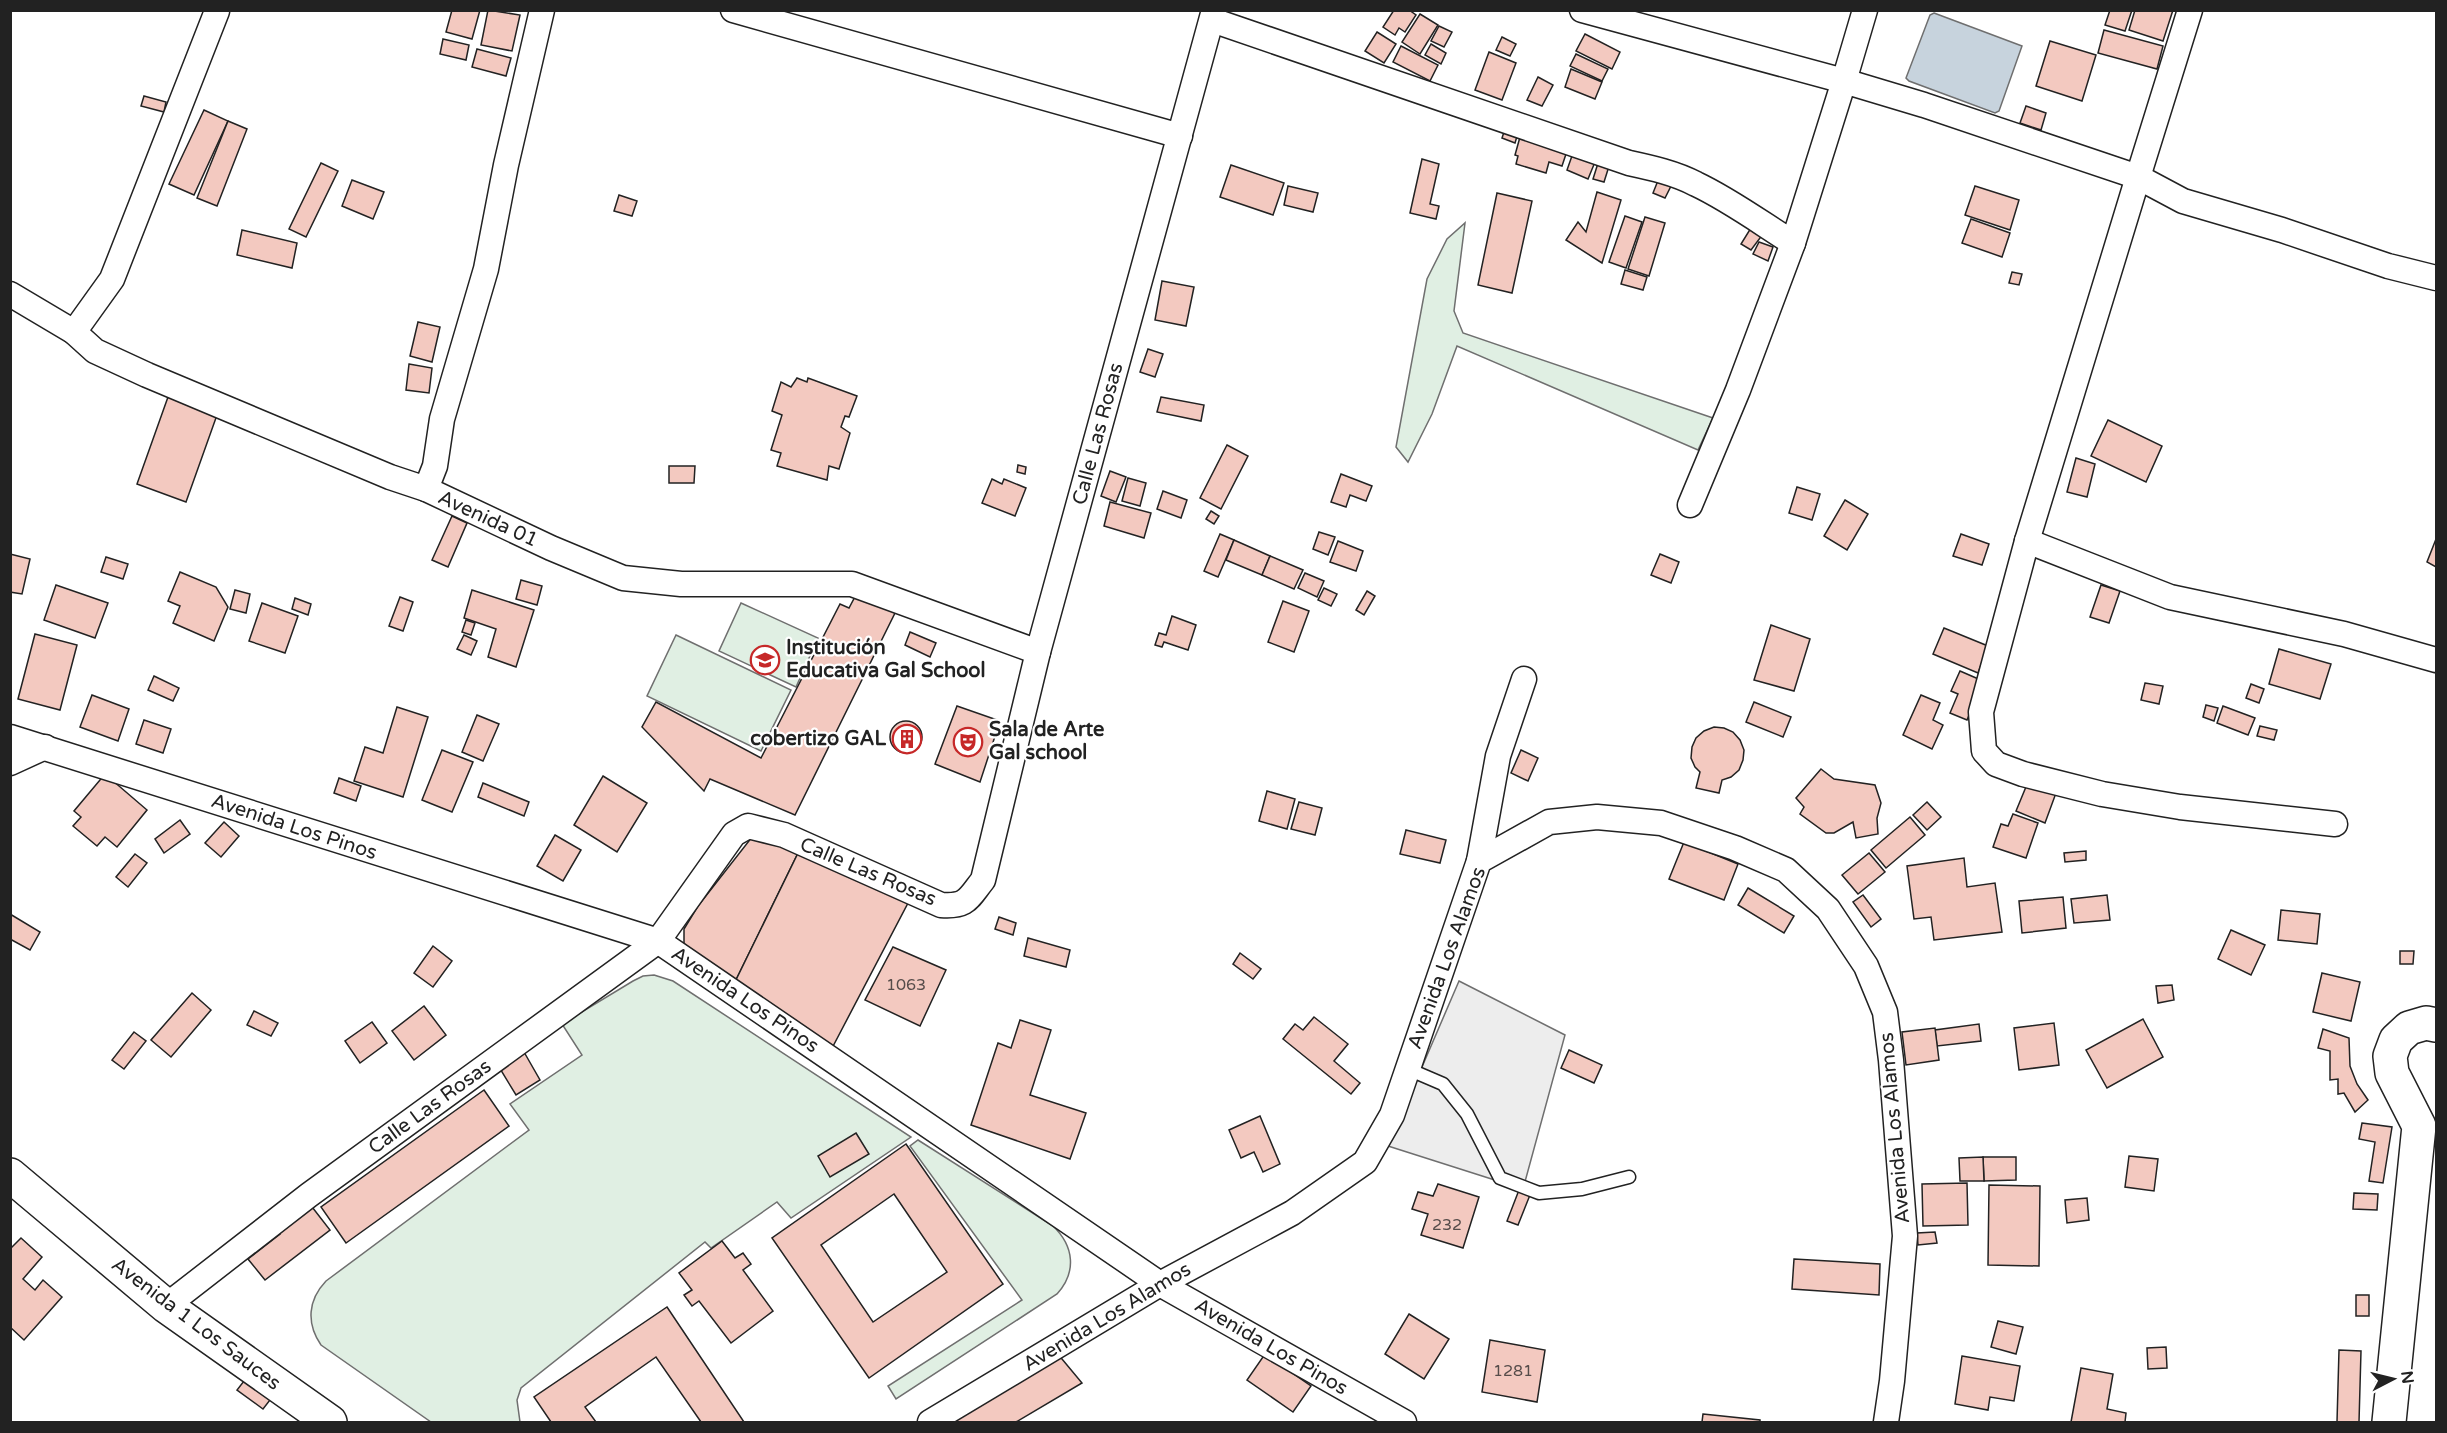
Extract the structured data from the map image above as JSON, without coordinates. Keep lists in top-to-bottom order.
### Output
{
  "streets": {
    "street": [
      "Calle Las Rosas",
      "Avenida 01",
      "Avenida Los Pinos",
      "Avenida Los Alamos",
      "Avenida 1 Los Sauces"
    ]
  },
  "crossings": [
    ["Calle Las Rosas", "Avenida 01"],
    ["Calle Las Rosas", "Avenida Los Pinos"],
    ["Calle Las Rosas", "Avenida 1 Los Sauces"],
    ["Avenida Los Pinos", "Avenida Los Alamos"]
  ],
  "places": {
    "school or university": ["Institución Educativa Gal School"],
    "building": ["cobertizo GAL"],
    "theatre": ["Sala de Arte Gal school"]
  },
  "house_numbers": ["1063", "232", "1281"],
  "north": "right"
}
